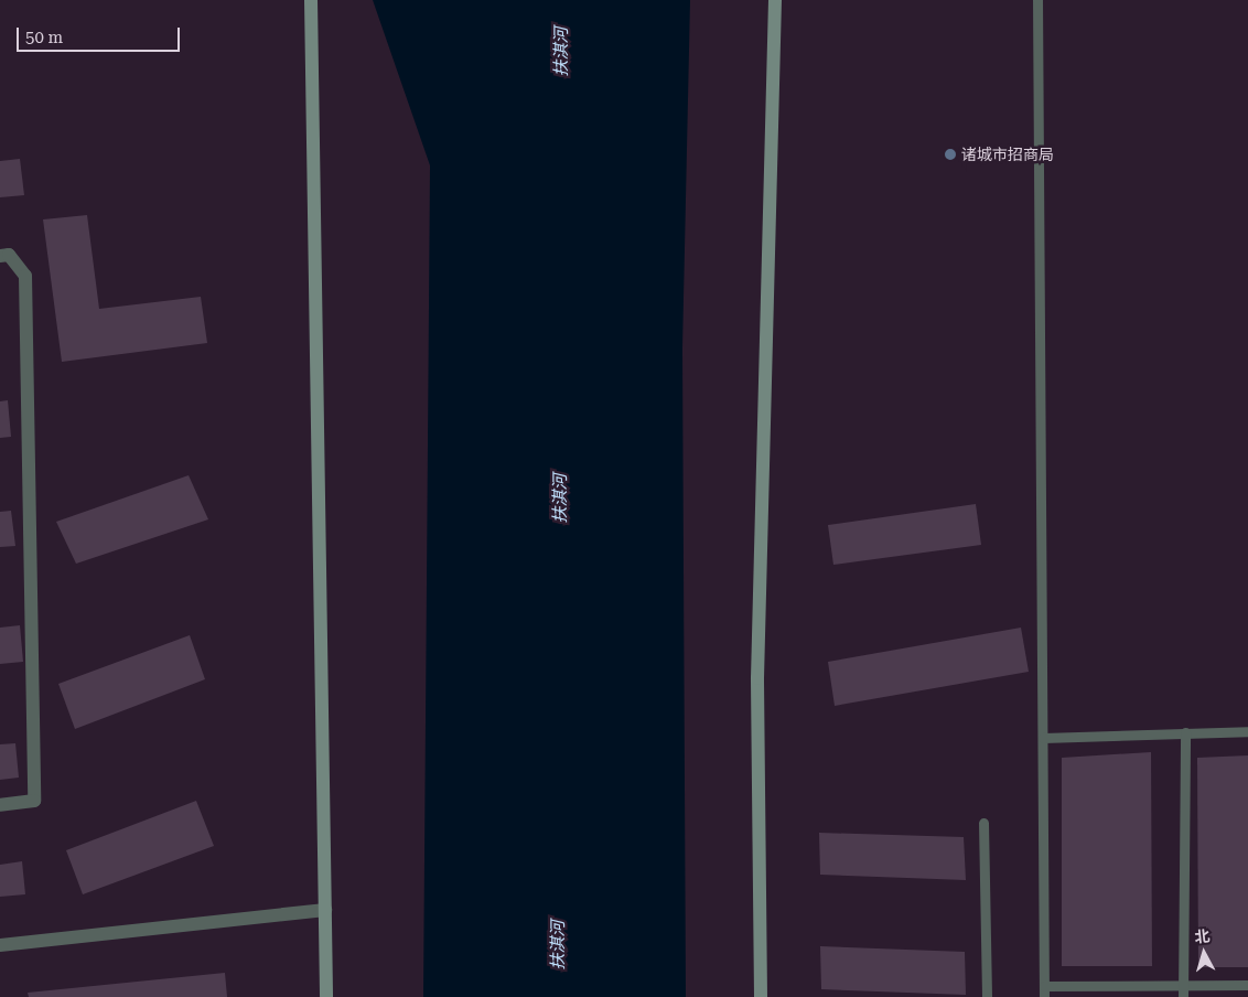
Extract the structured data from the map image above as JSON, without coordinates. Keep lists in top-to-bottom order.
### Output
{
  "water": ["扶淇河"],
  "places": ["诸城市招商局"],
  "scale_bar": "50 m",
  "north": "top"
}
